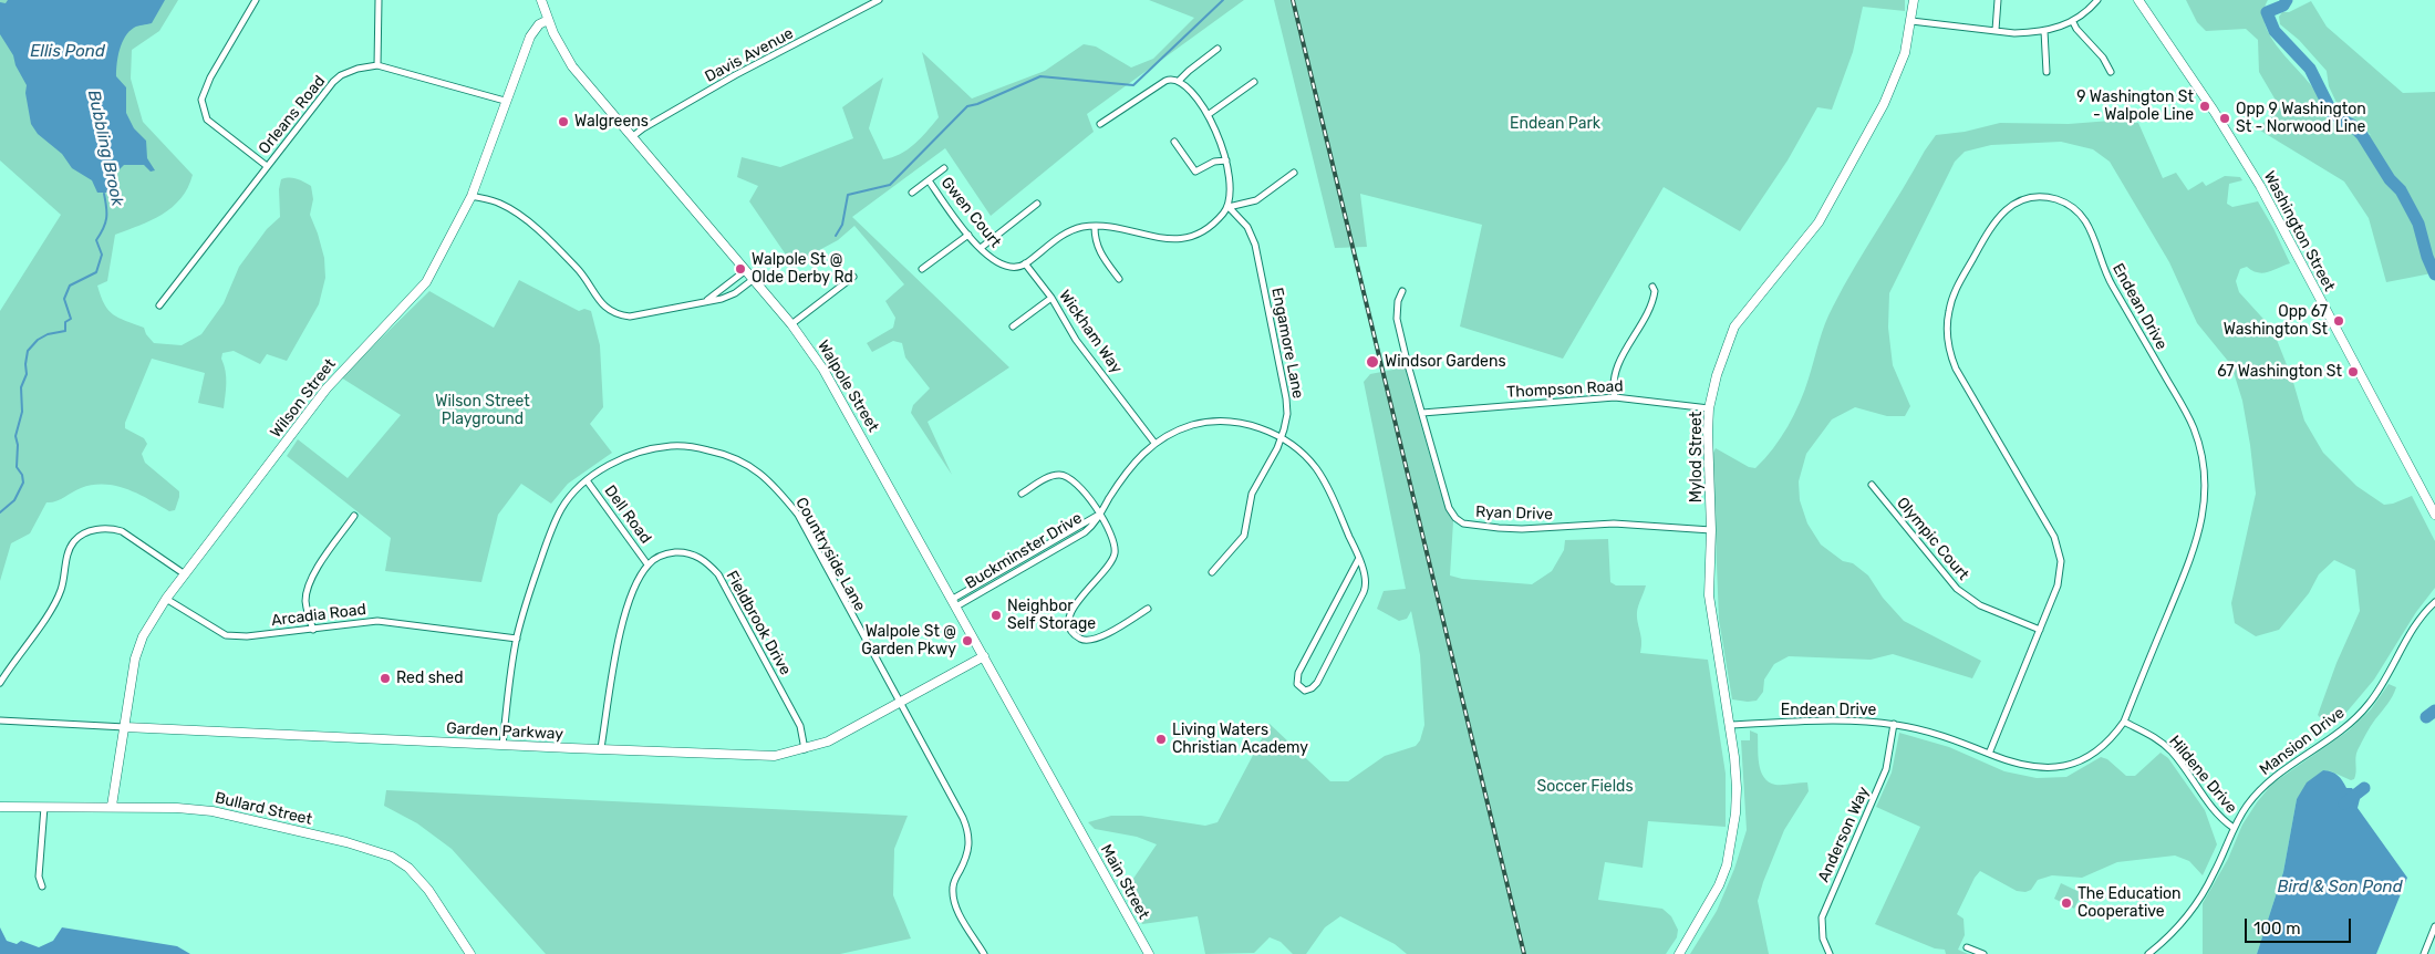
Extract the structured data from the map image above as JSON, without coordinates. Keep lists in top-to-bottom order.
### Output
{
  "streets": {
    "street": [
      "Davis Avenue",
      "Orleans Road",
      "Gwen Court",
      "Washington Street",
      "Endean Drive",
      "Wickham Way",
      "Engamore Lane",
      "Walpole Street",
      "Thompson Road",
      "Wilson Street",
      "Mylod Street",
      "Ryan Drive",
      "Dell Road",
      "Olympic Court",
      "Buckminster Drive",
      "Countryside Lane",
      "Arcadia Road",
      "Fieldbrook Drive",
      "Garden Parkway",
      "Mansion Drive",
      "Hildene Drive",
      "Bullard Street",
      "Anderson Way",
      "Main Street"
    ]
  },
  "crossings": [
    ["Davis Avenue", "Walpole Street"],
    ["Orleans Road", "Wilson Street"],
    ["Gwen Court", "Wickham Way"],
    ["Endean Drive", "Mylod Street"],
    ["Endean Drive", "Olympic Court"],
    ["Endean Drive", "Hildene Drive"],
    ["Endean Drive", "Anderson Way"],
    ["Wickham Way", "Buckminster Drive"],
    ["Engamore Lane", "Buckminster Drive"],
    ["Walpole Street", "Wilson Street"],
    ["Walpole Street", "Buckminster Drive"],
    ["Walpole Street", "Garden Parkway"],
    ["Walpole Street", "Main Street"],
    ["Thompson Road", "Mylod Street"],
    ["Thompson Road", "Ryan Drive"],
    ["Wilson Street", "Arcadia Road"],
    ["Wilson Street", "Garden Parkway"],
    ["Wilson Street", "Bullard Street"],
    ["Mylod Street", "Ryan Drive"],
    ["Dell Road", "Countryside Lane"],
    ["Dell Road", "Fieldbrook Drive"],
    ["Countryside Lane", "Arcadia Road"],
    ["Countryside Lane", "Garden Parkway"],
    ["Fieldbrook Drive", "Garden Parkway"],
    ["Mansion Drive", "Hildene Drive"]
  ],
  "water": ["Ellis Pond", "Bubbling Brook", "Bird & Son Pond"],
  "parks": ["Endean Park", "Wilson Street Playground", "Soccer Fields"],
  "places": [
    "9 Washington St - Walpole Line",
    "Opp 9 Washington St - Norwood Line",
    "Walgreens",
    "Walpole St @ Olde Derby Rd",
    "Opp 67 Washington St",
    "Windsor Gardens",
    "67 Washington St",
    "Neighbor Self Storage",
    "Walpole St @ Garden Pkwy",
    "Red shed",
    "Living Waters Christian Academy",
    "The Education Cooperative"
  ],
  "scale_bar": "100 m"
}
